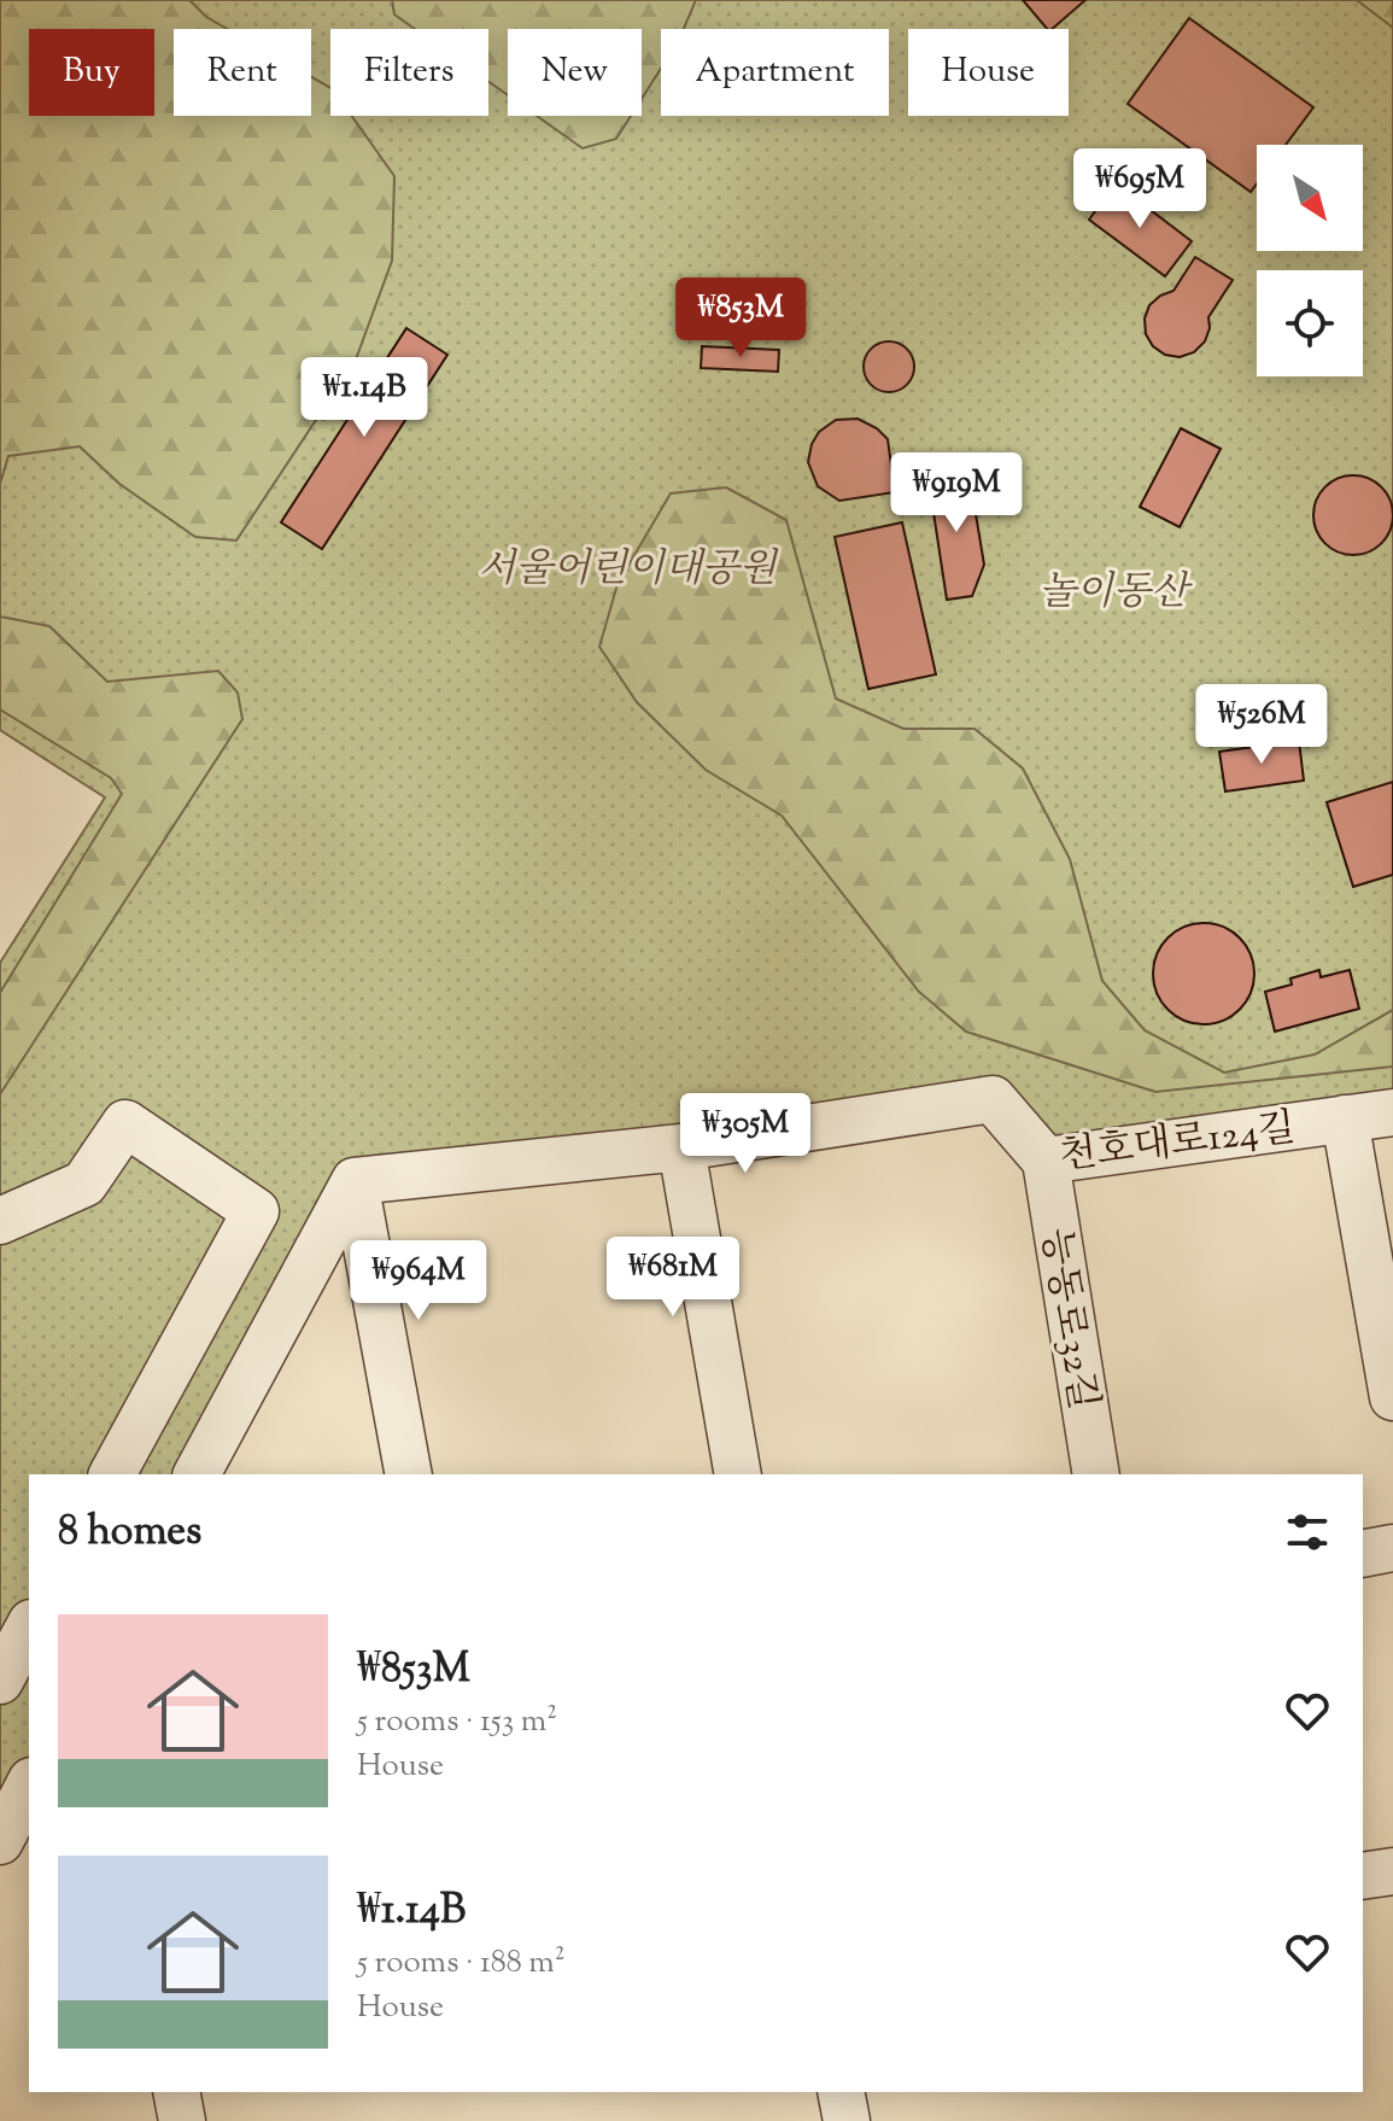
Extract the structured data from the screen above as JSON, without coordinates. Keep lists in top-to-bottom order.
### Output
{
  "streets": {
    "street": ["천호대로124길", "능동로32길"]
  },
  "crossings": [
    ["천호대로124길", "능동로32길"]
  ],
  "parks": ["서울어린이대공원", "놀이동산"],
  "north": "bottom right",
  "page": {
    "chip": [
      "Buy",
      "Rent",
      "Filters",
      "New",
      "Apartment",
      "House"
    ],
    "price": [
      "₩695M",
      "₩853M",
      "₩1.14B",
      "₩919M",
      "₩526M",
      "₩305M",
      "₩681M",
      "₩964M"
    ],
    "heading": "8 homes",
    "list": [
      {
        "name": "₩853M",
        "note": "5 rooms · 153 m² · House"
      },
      {
        "name": "₩1.14B",
        "note": "5 rooms · 188 m² · House"
      }
    ]
  }
}
